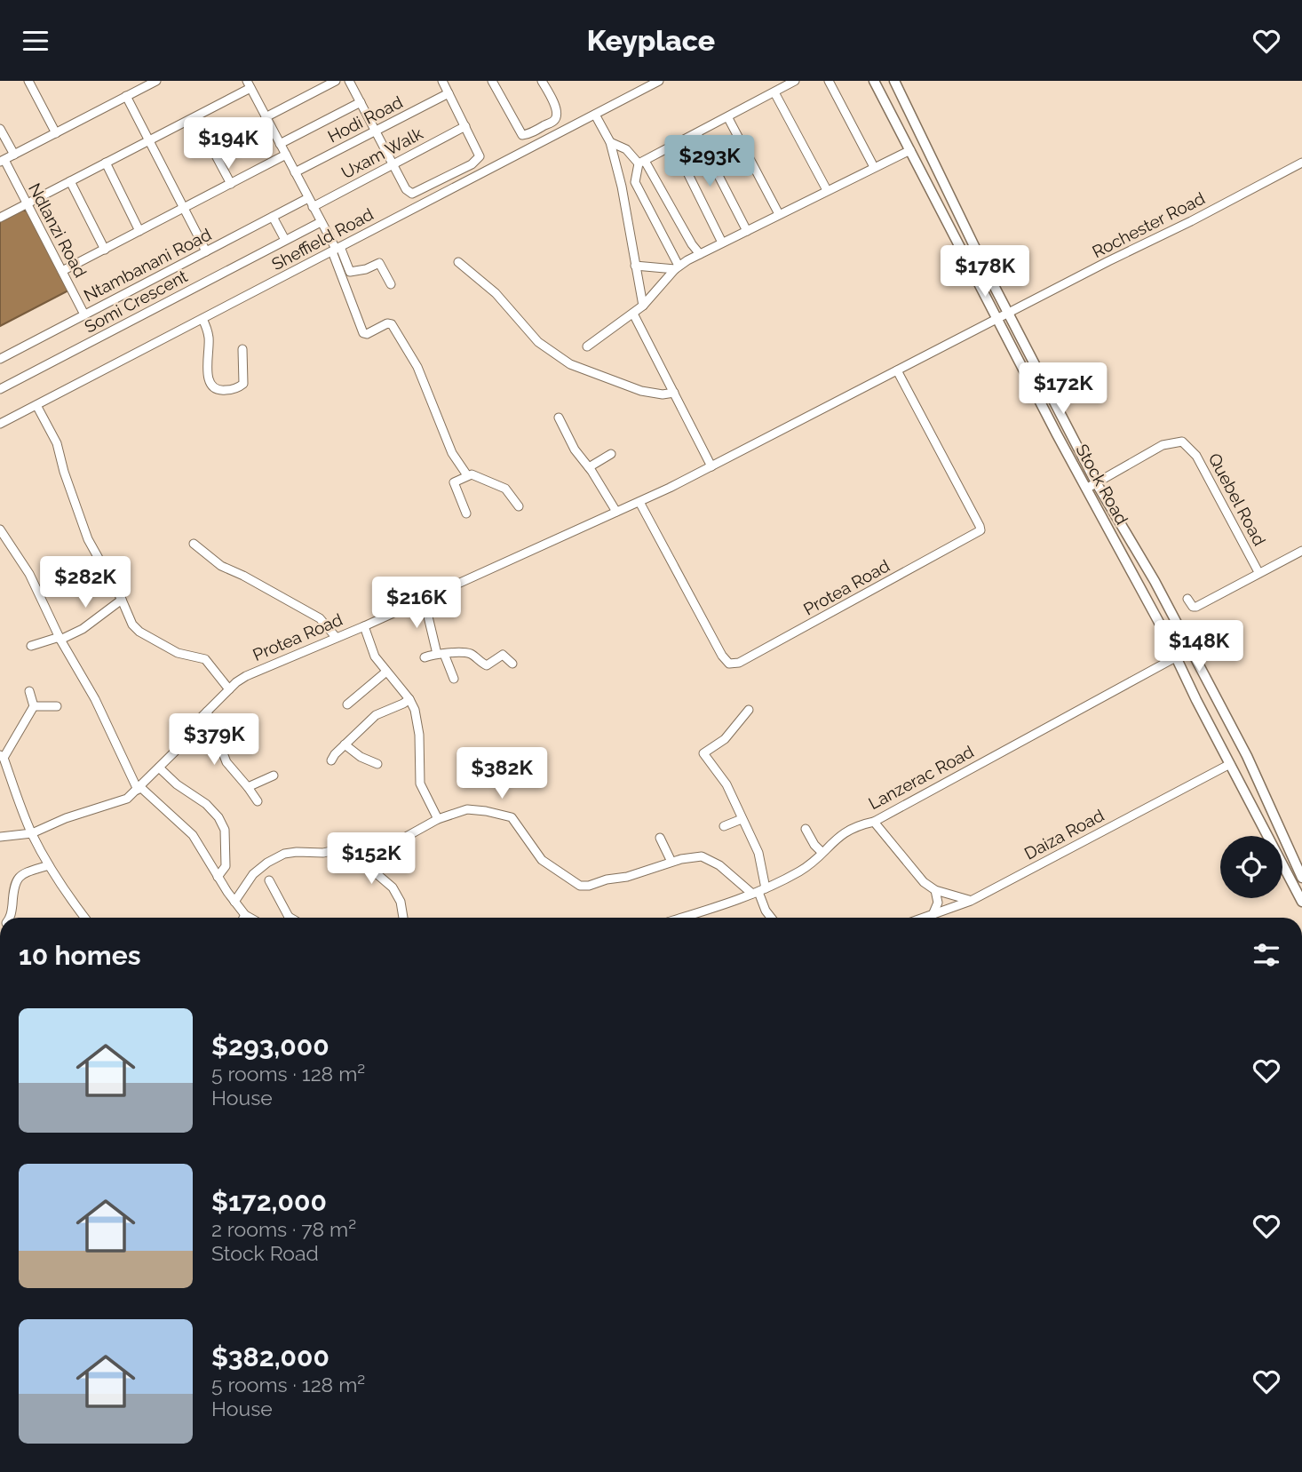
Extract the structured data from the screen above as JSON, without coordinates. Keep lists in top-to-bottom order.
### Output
{
  "streets": {
    "main road": ["Stock Road"],
    "street": [
      "Hodi Road",
      "Uxam Walk",
      "Rochester Road",
      "Ndlanzi Road",
      "Sheffield Road",
      "Ntambanani Road",
      "Somi Crescent",
      "Quebel Road",
      "Protea Road",
      "Lanzerac Road",
      "Daiza Road"
    ]
  },
  "crossings": [
    ["Rochester Road", "Stock Road"],
    ["Rochester Road", "Protea Road"],
    ["Ndlanzi Road", "Ntambanani Road"],
    ["Stock Road", "Quebel Road"],
    ["Stock Road", "Protea Road"],
    ["Stock Road", "Lanzerac Road"],
    ["Stock Road", "Daiza Road"]
  ],
  "page": {
    "header": "Keyplace",
    "price": [
      "$194K",
      "$293K",
      "$178K",
      "$172K",
      "$282K",
      "$216K",
      "$148K",
      "$379K",
      "$382K",
      "$152K"
    ],
    "heading": "10 homes",
    "list": [
      {
        "name": "$293,000",
        "note": "5 rooms · 128 m² · House"
      },
      {
        "name": "$172,000",
        "note": "2 rooms · 78 m² · Stock Road"
      },
      {
        "name": "$382,000",
        "note": "5 rooms · 128 m² · House"
      }
    ]
  }
}
